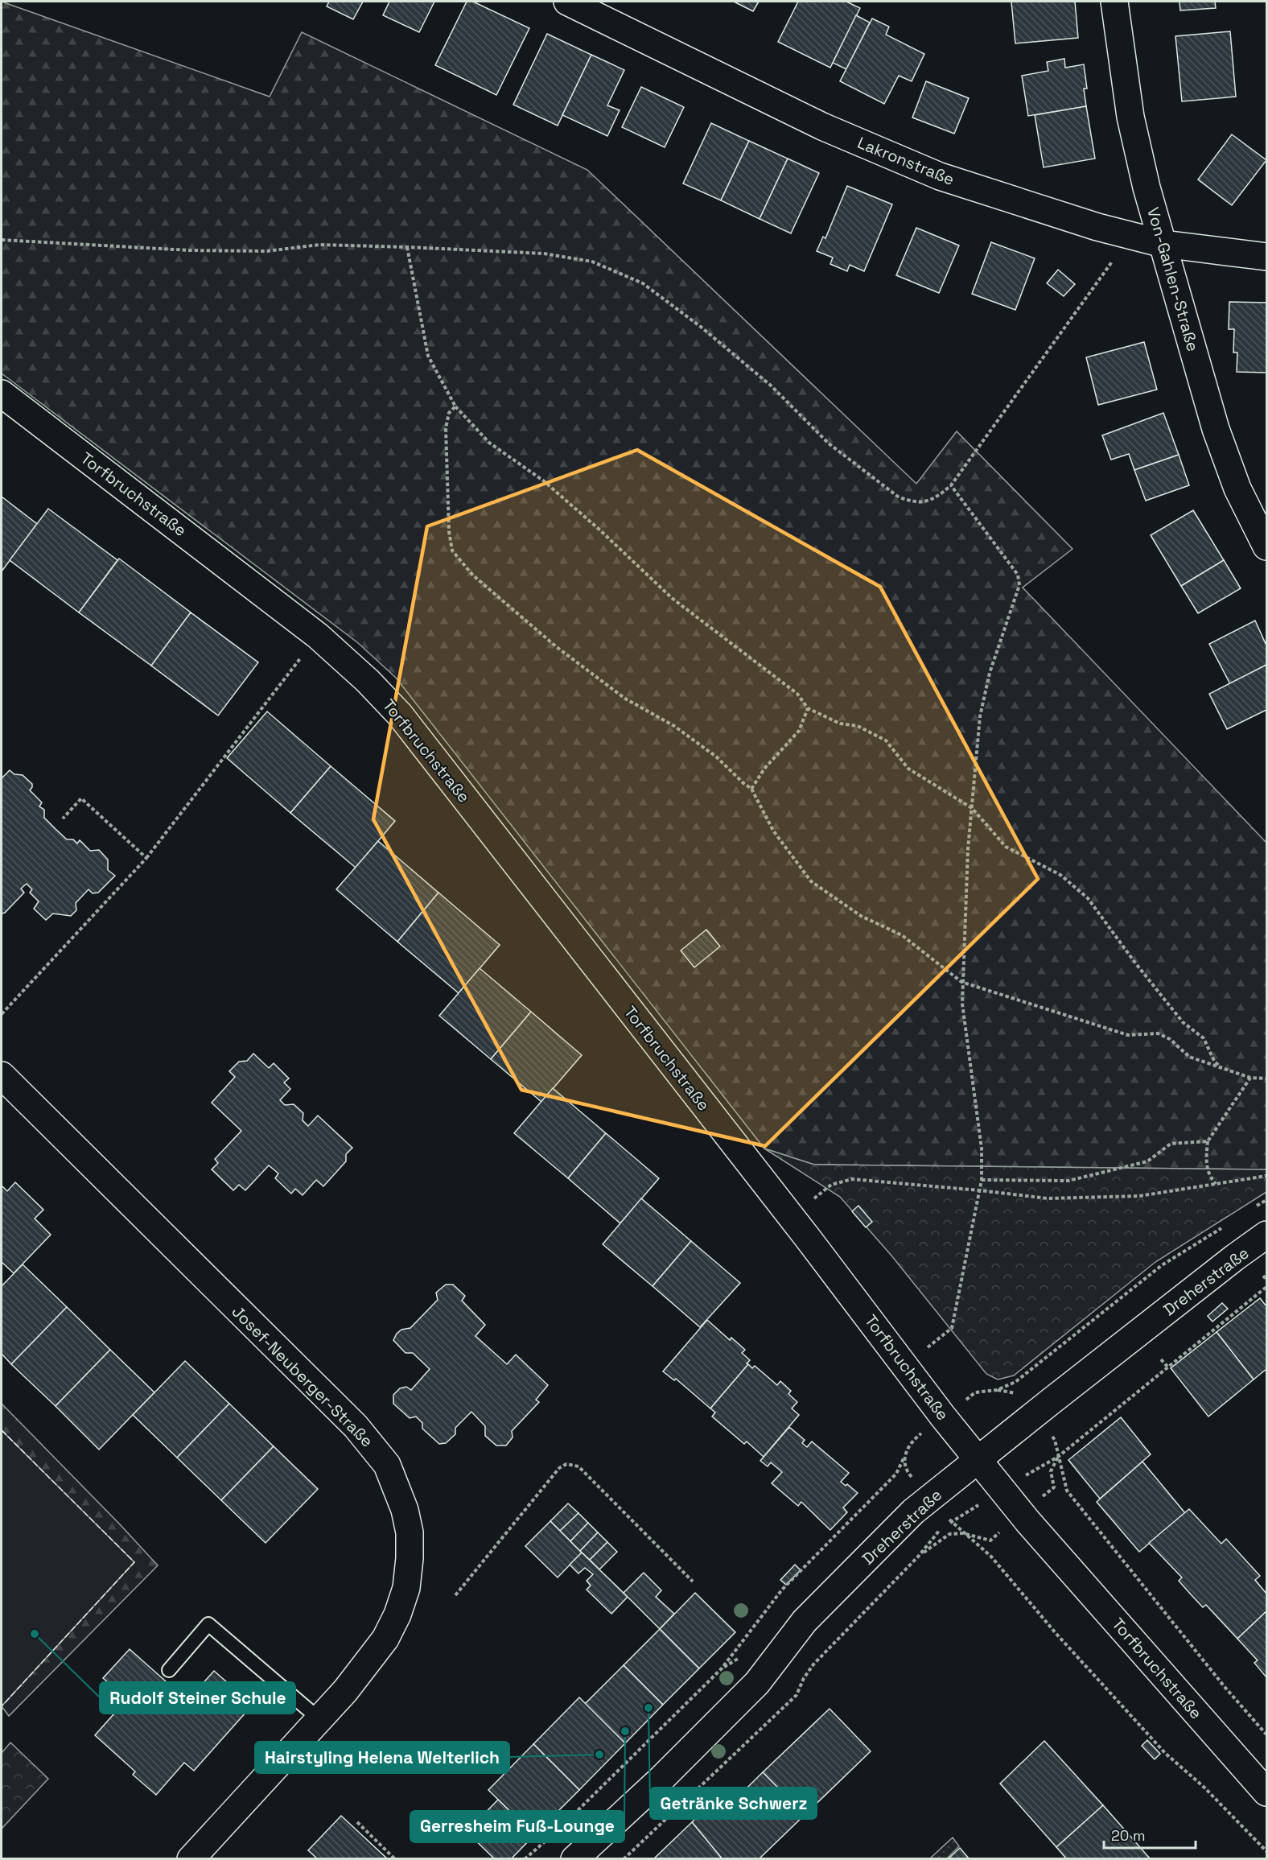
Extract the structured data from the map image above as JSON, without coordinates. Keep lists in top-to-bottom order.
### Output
{
  "streets": {
    "main road": [
      "Lakronstraße",
      "Von-Gahlen-Straße",
      "Torfbruchstraße",
      "Dreherstraße",
      "Josef-Neuberger-Straße"
    ]
  },
  "crossings": [
    ["Lakronstraße", "Von-Gahlen-Straße"],
    ["Torfbruchstraße", "Dreherstraße"]
  ],
  "places": [
    "Rudolf Steiner Schule",
    "Getränke Schwerz",
    "Gerresheim Fuß-Lounge",
    "Hairstyling Helena Welterlich"
  ],
  "scale_bar": "20 m"
}
